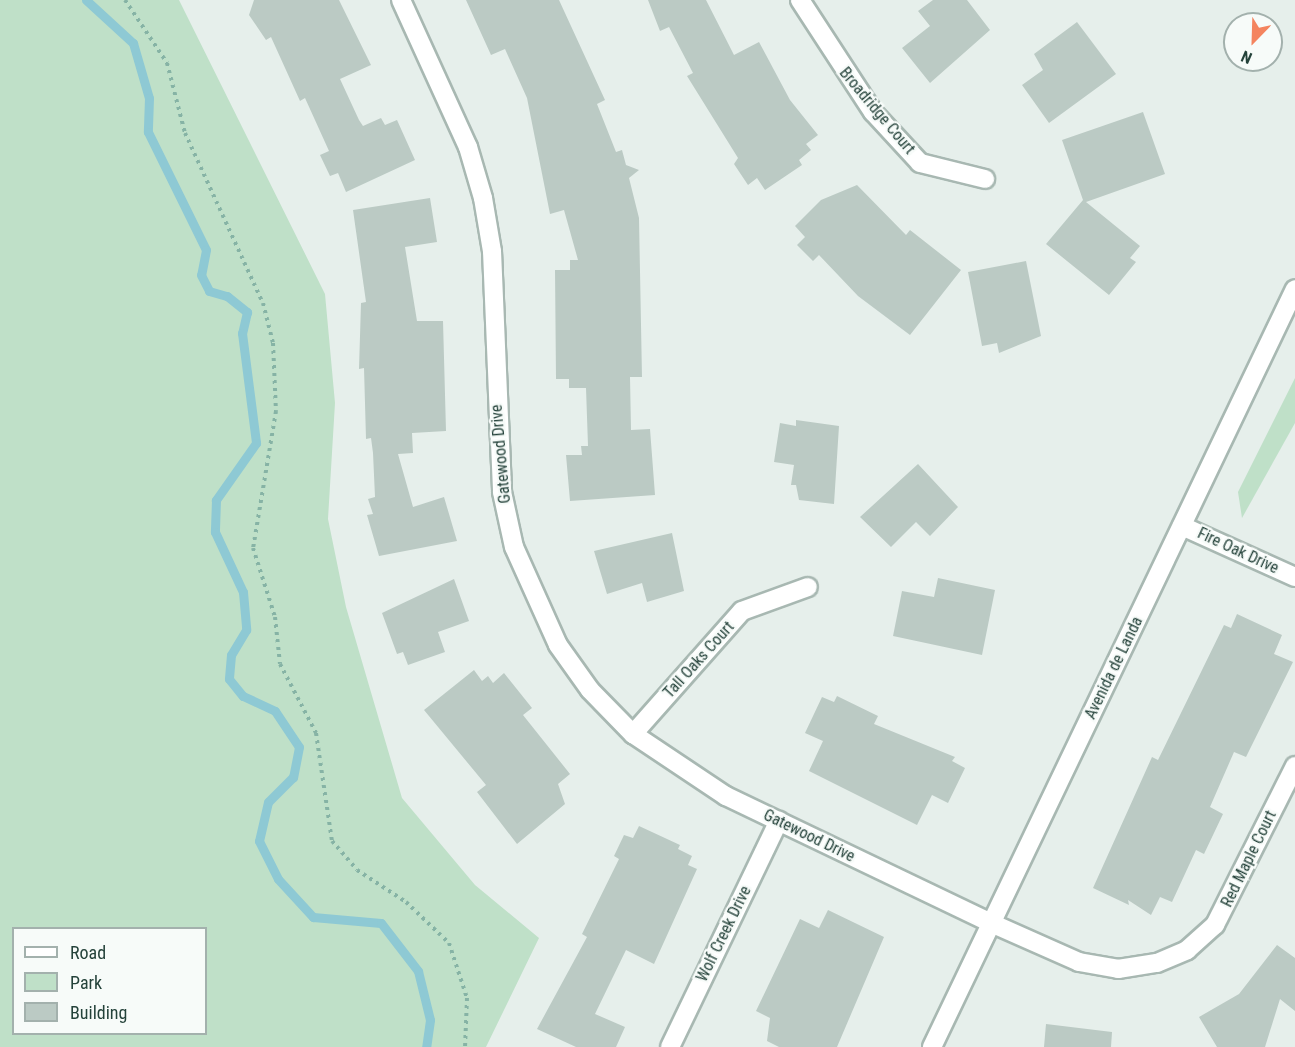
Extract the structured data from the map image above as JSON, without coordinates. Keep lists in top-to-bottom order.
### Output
{
  "streets": {
    "street": [
      "Broadridge Court",
      "Gatewood Drive",
      "Fire Oak Drive",
      "Tall Oaks Court",
      "Avenida de Landa",
      "Red Maple Court",
      "Wolf Creek Drive"
    ]
  },
  "crossings": [
    ["Gatewood Drive", "Tall Oaks Court"],
    ["Gatewood Drive", "Avenida de Landa"],
    ["Gatewood Drive", "Red Maple Court"],
    ["Gatewood Drive", "Wolf Creek Drive"],
    ["Fire Oak Drive", "Avenida de Landa"],
    ["Avenida de Landa", "Red Maple Court"]
  ],
  "legend": ["Road", "Park", "Building"],
  "north": "bottom left"
}
